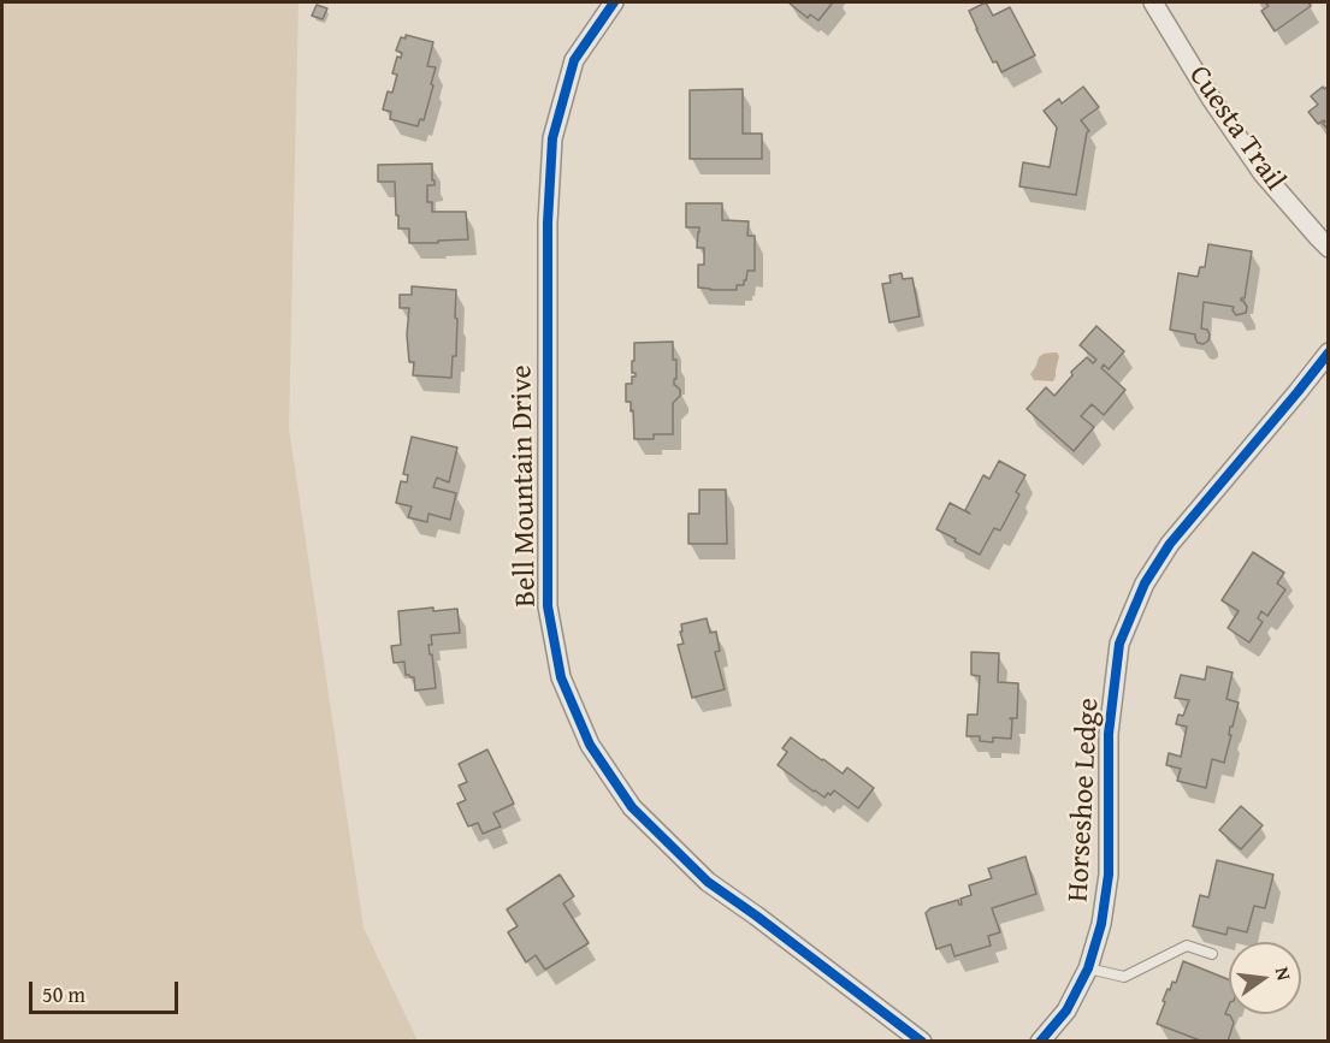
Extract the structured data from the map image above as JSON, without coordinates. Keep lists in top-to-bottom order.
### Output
{
  "streets": {
    "street": ["Cuesta Trail", "Bell Mountain Drive", "Horseshoe Ledge"]
  },
  "scale_bar": "50 m",
  "north": "right"
}
